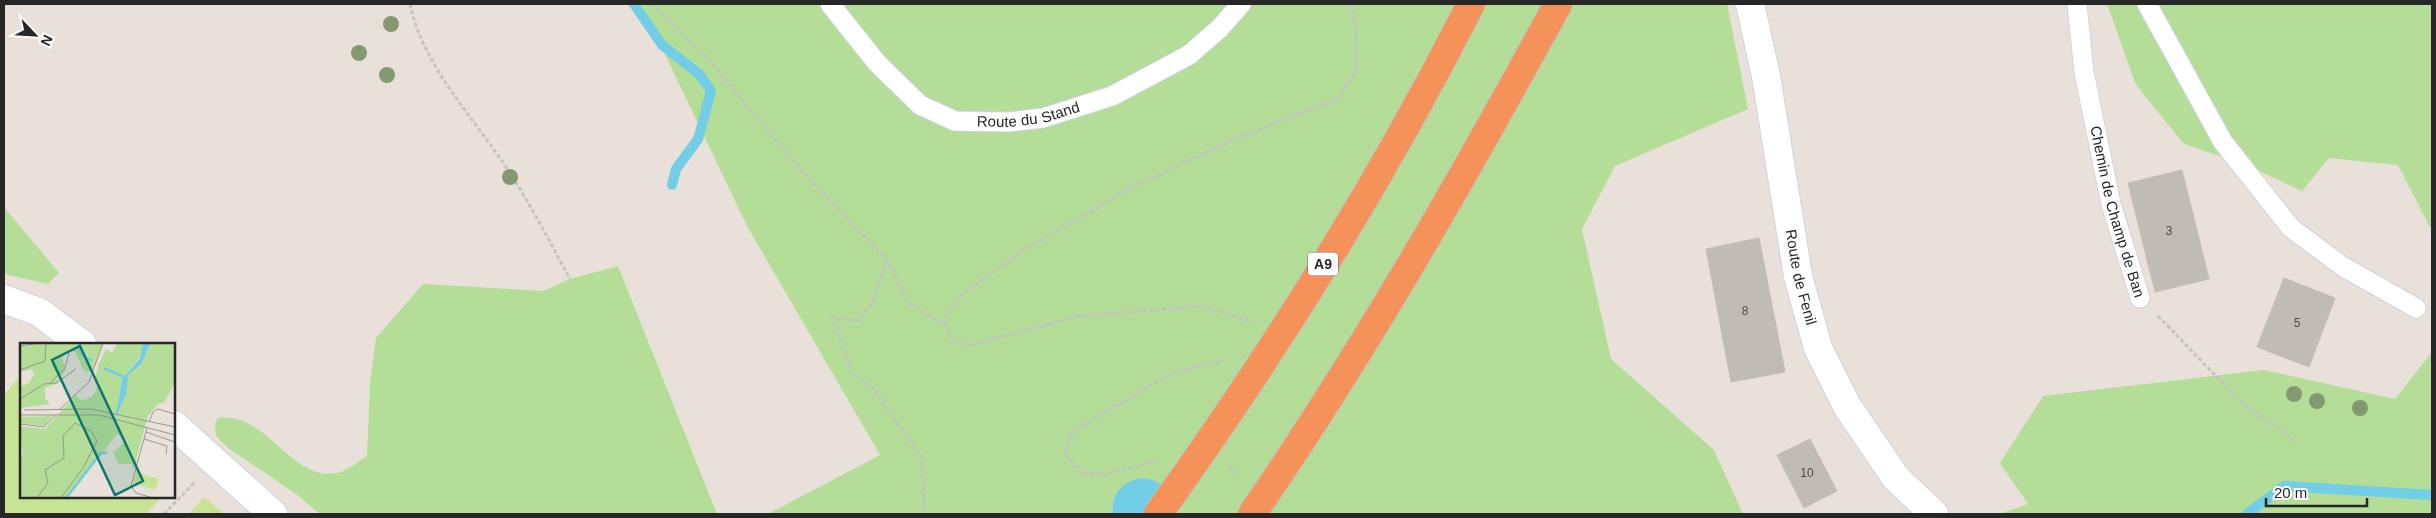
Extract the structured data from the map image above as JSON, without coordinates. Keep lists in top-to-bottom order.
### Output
{
  "streets": {
    "highway": ["A9"],
    "street": ["Route de Fenil"],
    "lane": ["Route du Stand", "Chemin de Champ de Ban"]
  },
  "house_numbers": [
    "3",
    "8",
    "5",
    "10"
  ],
  "scale_bar": "20 m",
  "north": "bottom right"
}
